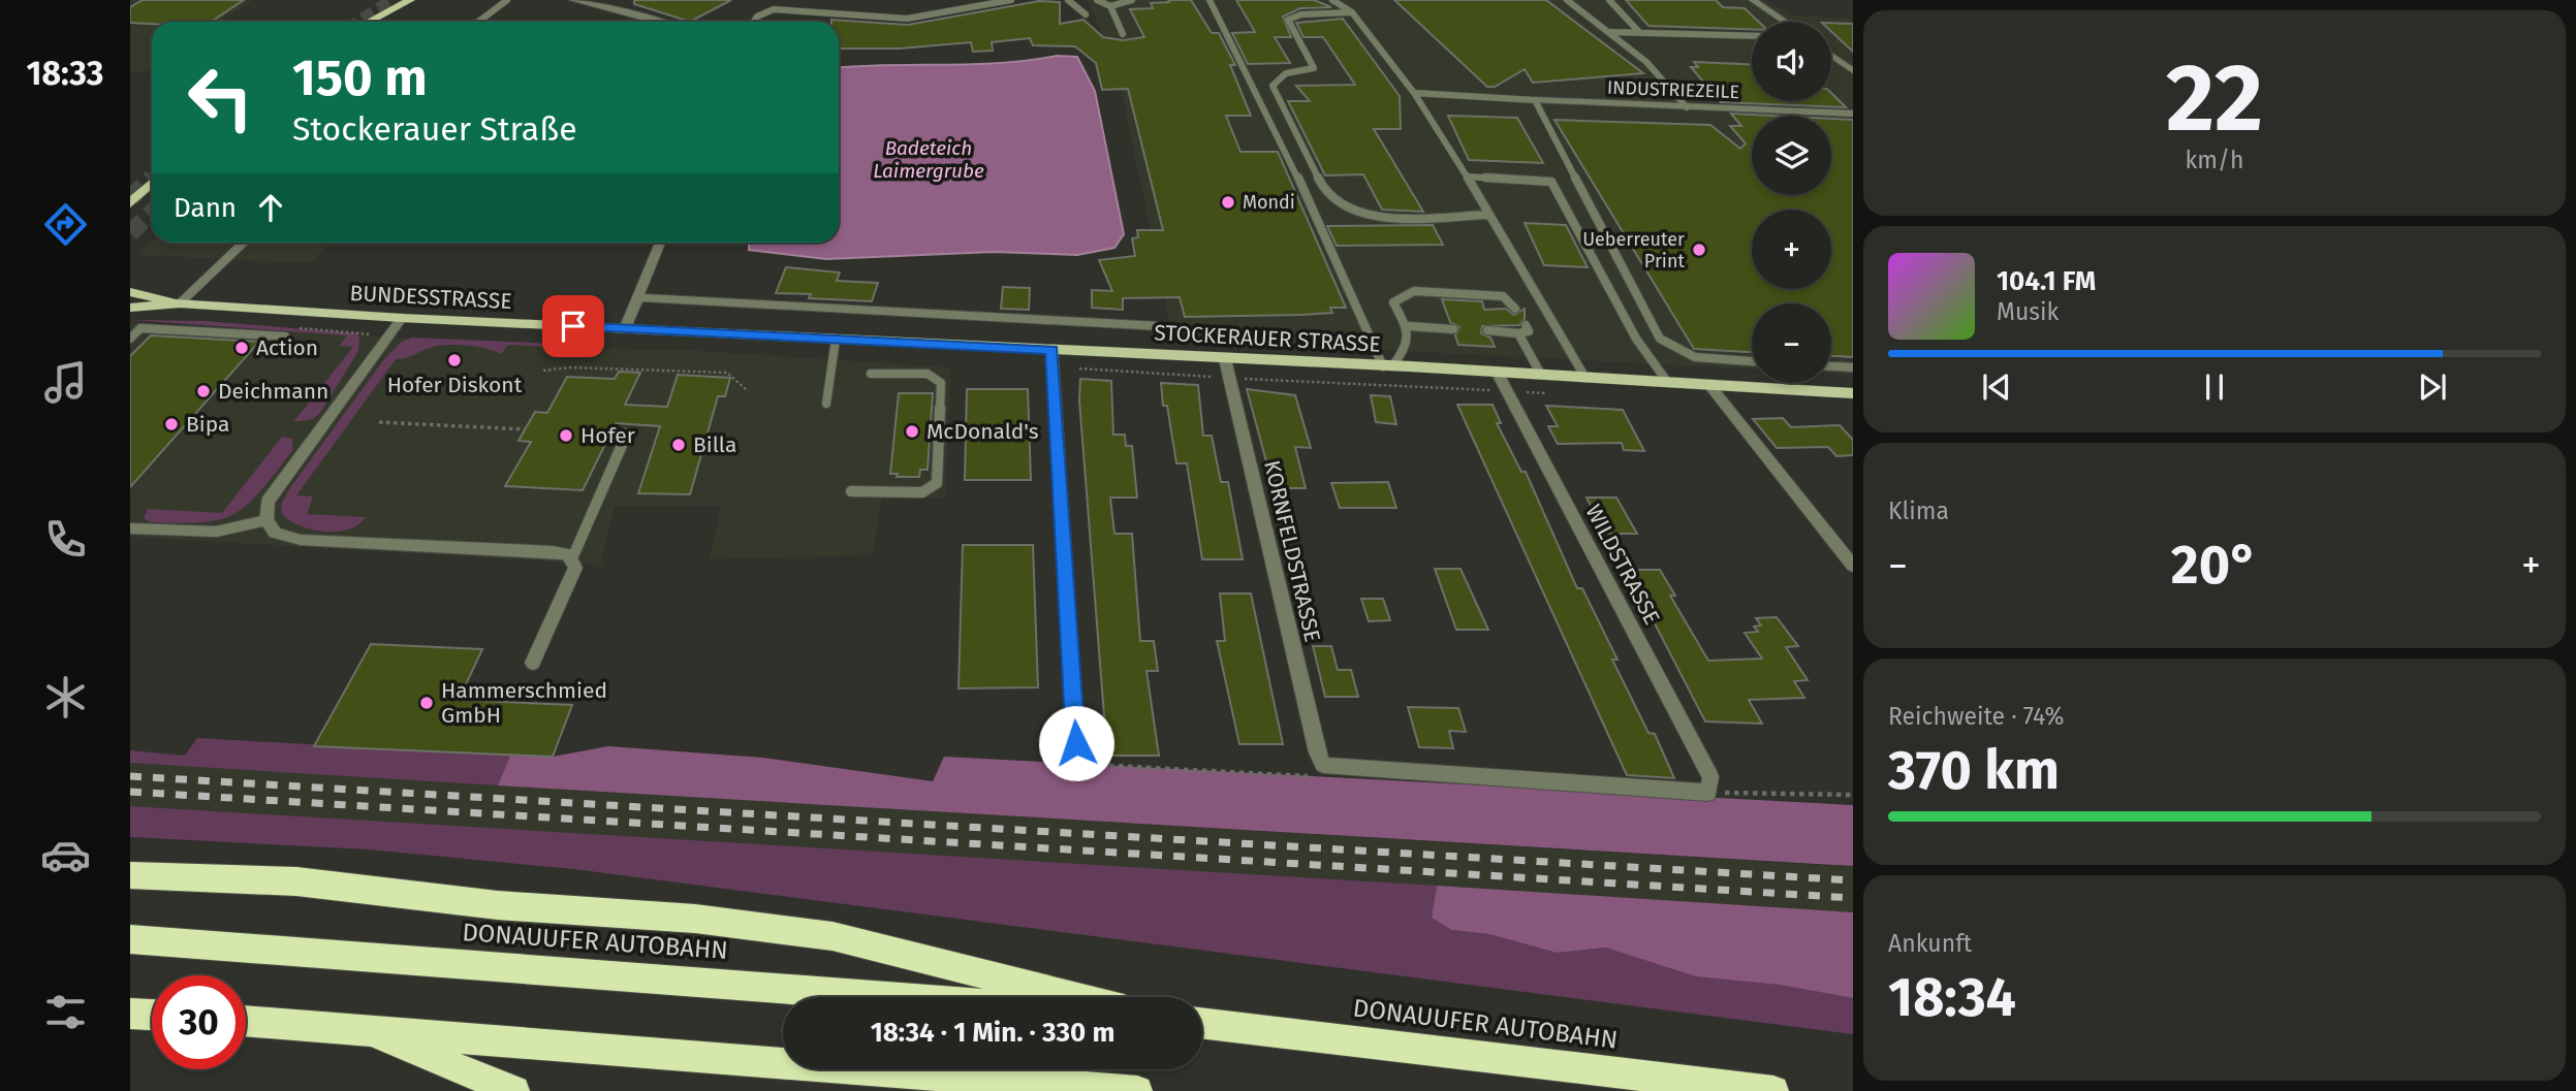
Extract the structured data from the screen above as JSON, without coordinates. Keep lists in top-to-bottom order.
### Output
{
  "streets": {
    "highway": ["DONAUUFER AUTOBAHN"],
    "main road": ["BUNDESSTRASSE", "STOCKERAUER STRASSE"],
    "street": ["INDUSTRIEZEILE", "KORNFELDSTRASSE", "WILDSTRASSE"]
  },
  "crossings": [
    ["BUNDESSTRASSE", "STOCKERAUER STRASSE"],
    ["STOCKERAUER STRASSE", "KORNFELDSTRASSE"],
    ["STOCKERAUER STRASSE", "WILDSTRASSE"]
  ],
  "water": ["Badeteich Laimergrube"],
  "places": [
    "Mondi",
    "Ueberreuter Print",
    "Action",
    "Hofer Diskont",
    "Deichmann",
    "Bipa",
    "McDonald's",
    "Hofer",
    "Billa",
    "Hammerschmied GmbH"
  ],
  "page": {
    "tabs": "18:33",
    "tile": [
      ["22", "km/h"],
      "Klima",
      ["Reichweite · 74%", "370 km"],
      ["Ankunft", "18:34"]
    ],
    "map_buttons": ["+", "−"],
    "turn": ["150 m", "Stockerauer Straße"],
    "then": "Dann",
    "song": ["104.1 FM", "Musik"],
    "heat": ["−", "20°", "+"],
    "limit": "30",
    "trip": "18:34 · 1 Min. · 330 m"
  }
}
